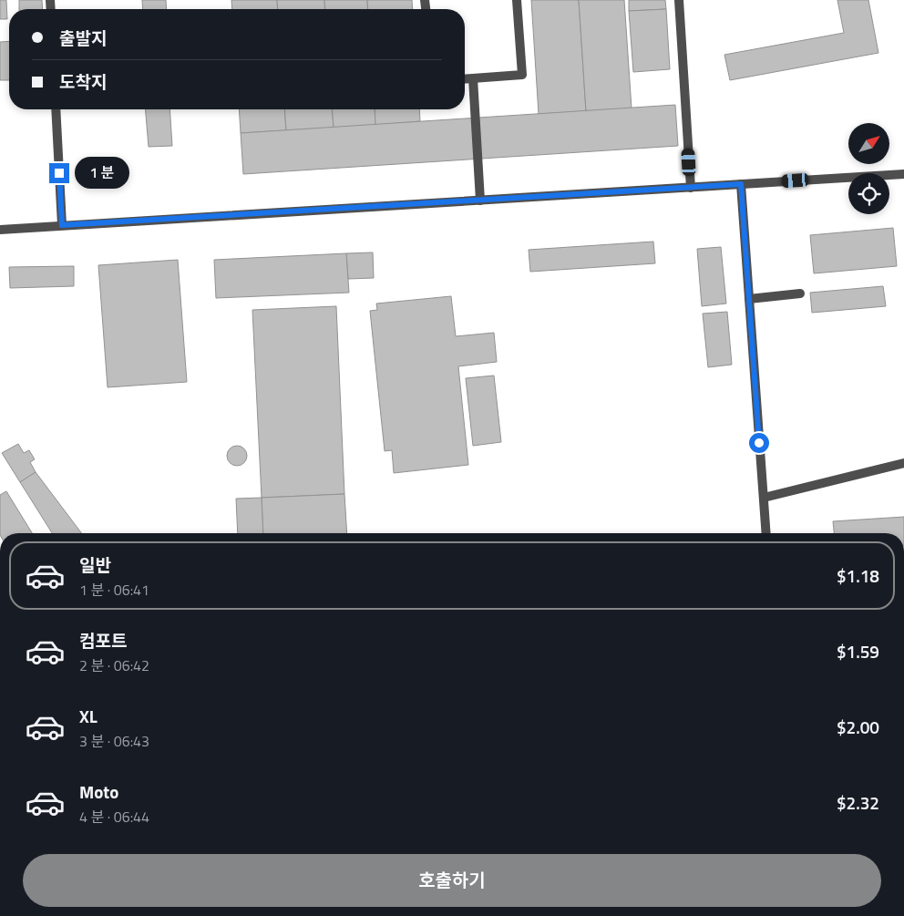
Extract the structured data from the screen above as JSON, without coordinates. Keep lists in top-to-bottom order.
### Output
{
  "north": "top right",
  "page": {
    "banner": ["출발지", "도착지"],
    "bubble": "1 분",
    "list": [
      {
        "name": "일반",
        "note": "1 분 · 06:41",
        "value": "$1.18"
      },
      {
        "name": "컴포트",
        "note": "2 분 · 06:42",
        "value": "$1.59"
      },
      {
        "name": "XL",
        "note": "3 분 · 06:43",
        "value": "$2.00"
      },
      {
        "name": "Moto",
        "note": "4 분 · 06:44",
        "value": "$2.32"
      }
    ],
    "buttons": "호출하기"
  }
}
